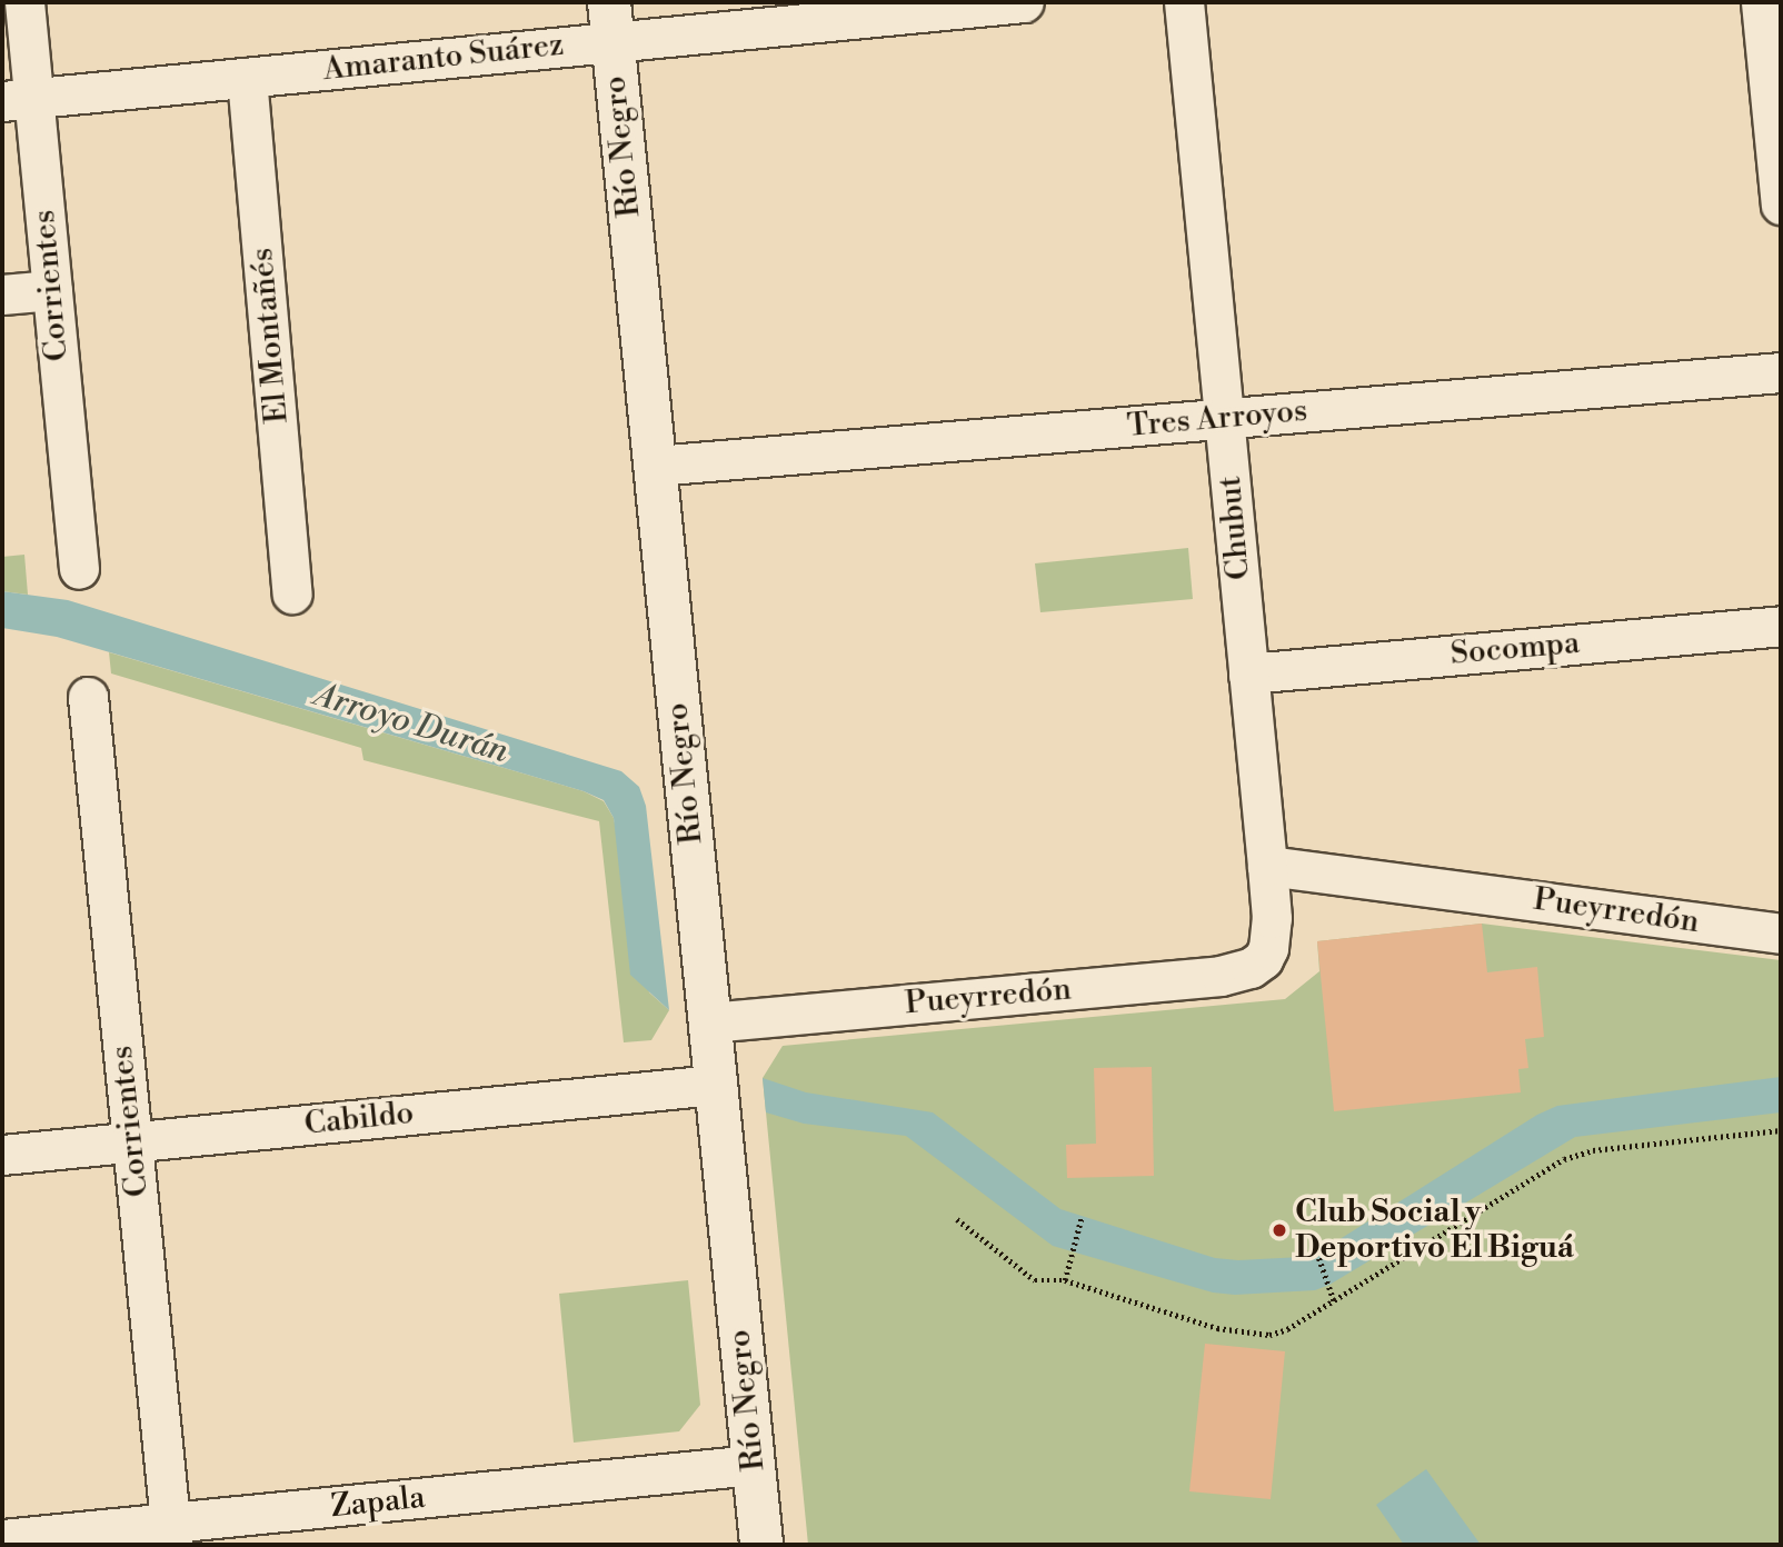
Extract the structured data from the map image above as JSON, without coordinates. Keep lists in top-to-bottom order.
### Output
{
  "streets": {
    "street": [
      "Amaranto Suárez",
      "Río Negro",
      "Corrientes",
      "El Montañés",
      "Tres Arroyos",
      "Chubut",
      "Socompa",
      "Pueyrredón",
      "Cabildo",
      "Zapala"
    ]
  },
  "crossings": [
    ["Amaranto Suárez", "Río Negro"],
    ["Amaranto Suárez", "Corrientes"],
    ["Amaranto Suárez", "El Montañés"],
    ["Río Negro", "Tres Arroyos"],
    ["Río Negro", "Pueyrredón"],
    ["Río Negro", "Cabildo"],
    ["Río Negro", "Zapala"],
    ["Corrientes", "Cabildo"],
    ["Corrientes", "Zapala"],
    ["Tres Arroyos", "Chubut"],
    ["Chubut", "Socompa"],
    ["Chubut", "Pueyrredón"]
  ],
  "water": ["Arroyo Durán"],
  "places": ["Club Social y Deportivo El Biguá"]
}
